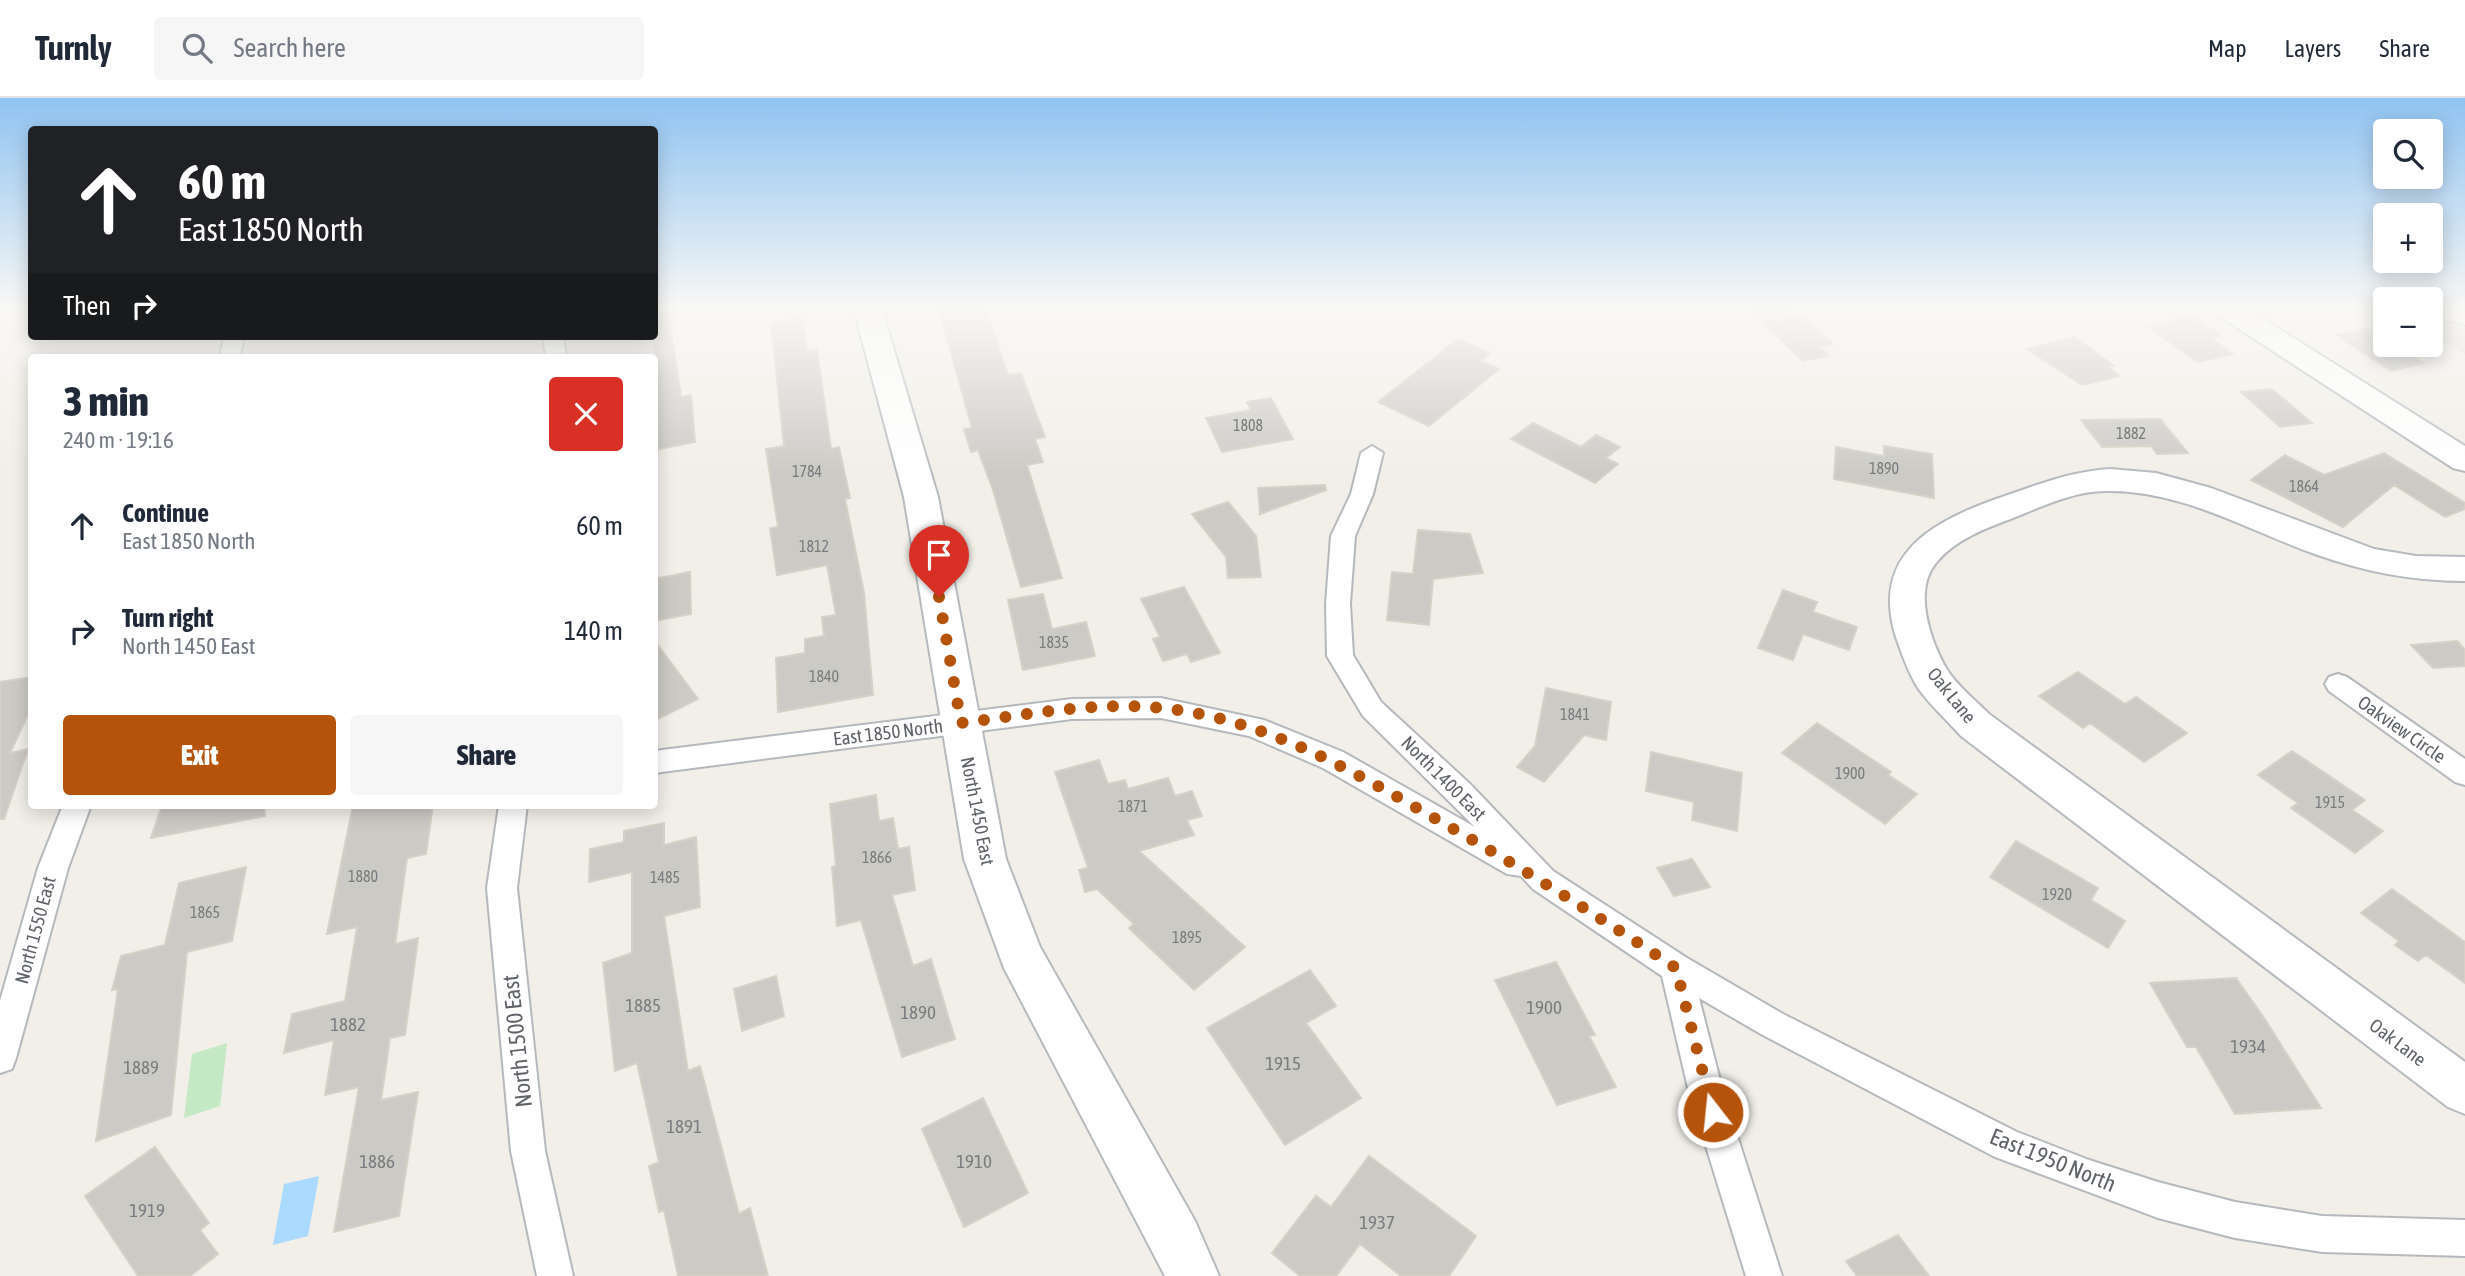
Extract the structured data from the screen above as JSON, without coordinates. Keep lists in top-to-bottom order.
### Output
{
  "streets": {
    "street": [
      "Oak Lane",
      "Oakview Circle",
      "East 1850 North",
      "North 1400 East",
      "North 1450 East",
      "North 1550 East",
      "North 1500 East",
      "East 1950 North"
    ]
  },
  "crossings": [
    ["East 1850 North", "North 1400 East"],
    ["East 1850 North", "North 1450 East"],
    ["North 1400 East", "East 1950 North"]
  ],
  "house_numbers": [
    "1808",
    "1882",
    "1890",
    "1784",
    "1864",
    "1812",
    "1835",
    "1840",
    "1841",
    "1900",
    "1915",
    "1871",
    "1866",
    "1880",
    "1485",
    "1920",
    "1865",
    "1895",
    "1885",
    "1900",
    "1890",
    "1882",
    "1934",
    "1915",
    "1889",
    "1891",
    "1886",
    "1910",
    "1919",
    "1937"
  ],
  "page": {
    "header": "Turnly",
    "search": "Search here",
    "nav": ["Map", "Layers", "Share"],
    "map_buttons": ["+", "−"],
    "turn": ["60 m", "East 1850 North"],
    "then": "Then",
    "heading": ["3 min", "240 m · 19:16"],
    "list": [
      {
        "name": "Continue",
        "note": "East 1850 North",
        "value": "60 m"
      },
      {
        "name": "Turn right",
        "note": "North 1450 East",
        "value": "140 m"
      }
    ],
    "buttons": ["Exit", "Share"]
  }
}
